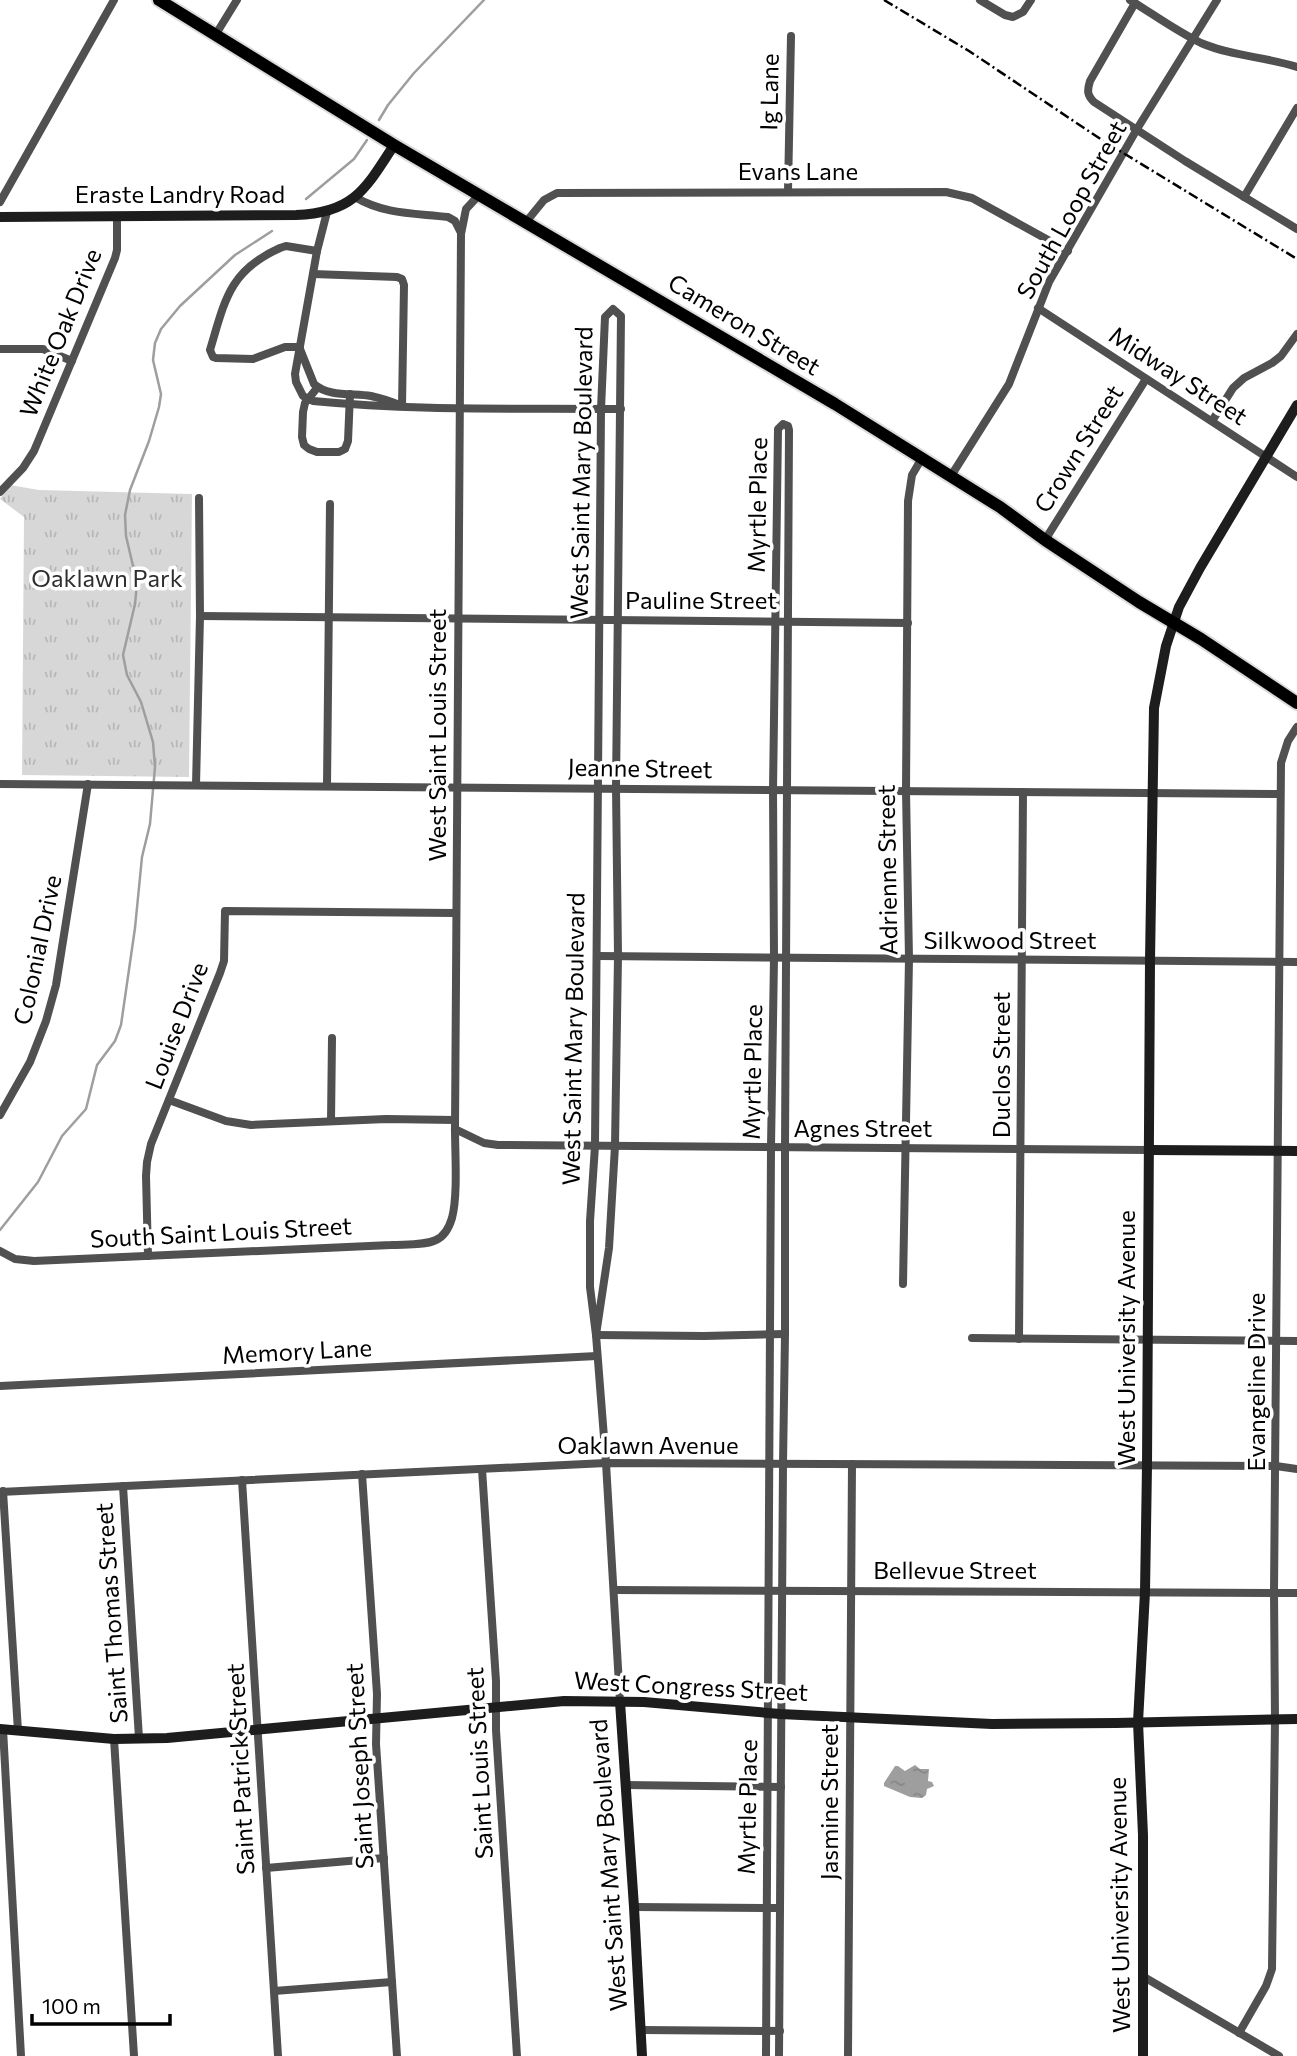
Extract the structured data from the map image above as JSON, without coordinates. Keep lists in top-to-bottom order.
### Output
{
  "streets": {
    "main road": [
      "Eraste Landry Road",
      "Cameron Street",
      "West Saint Mary Boulevard",
      "West University Avenue",
      "West Congress Street"
    ],
    "street": [
      "Ig Lane",
      "Evans Lane",
      "South Loop Street",
      "White Oak Drive",
      "Midway Street",
      "Crown Street",
      "Myrtle Place",
      "Pauline Street",
      "West Saint Louis Street",
      "Jeanne Street",
      "Adrienne Street",
      "Silkwood Street",
      "Colonial Drive",
      "Louise Drive",
      "Duclos Street",
      "Agnes Street",
      "South Saint Louis Street",
      "Memory Lane",
      "Evangeline Drive",
      "Oaklawn Avenue",
      "Bellevue Street",
      "Saint Thomas Street",
      "Saint Louis Street",
      "Saint Joseph Street",
      "Saint Patrick Street",
      "Jasmine Street"
    ]
  },
  "crossings": [
    ["Ig Lane", "Evans Lane"],
    ["Evans Lane", "South Loop Street"],
    ["Evans Lane", "Cameron Street"],
    ["Eraste Landry Road", "Cameron Street"],
    ["Eraste Landry Road", "White Oak Drive"],
    ["South Loop Street", "Cameron Street"],
    ["South Loop Street", "Midway Street"],
    ["Cameron Street", "Crown Street"],
    ["Cameron Street", "Adrienne Street"],
    ["Cameron Street", "West University Avenue"],
    ["Midway Street", "Crown Street"],
    ["Midway Street", "West University Avenue"],
    ["West Saint Mary Boulevard", "Pauline Street"],
    ["West Saint Mary Boulevard", "Jeanne Street"],
    ["West Saint Mary Boulevard", "Silkwood Street"],
    ["West Saint Mary Boulevard", "Agnes Street"],
    ["West Saint Mary Boulevard", "Memory Lane"],
    ["West Saint Mary Boulevard", "Oaklawn Avenue"],
    ["West Saint Mary Boulevard", "Bellevue Street"],
    ["West Saint Mary Boulevard", "West Congress Street"],
    ["Myrtle Place", "Pauline Street"],
    ["Myrtle Place", "Jeanne Street"],
    ["Myrtle Place", "Silkwood Street"],
    ["Myrtle Place", "Agnes Street"],
    ["Myrtle Place", "Oaklawn Avenue"],
    ["Myrtle Place", "Bellevue Street"],
    ["Myrtle Place", "West Congress Street"],
    ["Pauline Street", "West Saint Louis Street"],
    ["Pauline Street", "Adrienne Street"],
    ["West Saint Louis Street", "Jeanne Street"],
    ["West Saint Louis Street", "Louise Drive"],
    ["West Saint Louis Street", "Agnes Street"],
    ["West Saint Louis Street", "South Saint Louis Street"],
    ["Jeanne Street", "Adrienne Street"],
    ["Jeanne Street", "Colonial Drive"],
    ["Jeanne Street", "Duclos Street"],
    ["Jeanne Street", "West University Avenue"],
    ["Jeanne Street", "Evangeline Drive"],
    ["Adrienne Street", "Silkwood Street"],
    ["Adrienne Street", "Agnes Street"],
    ["Silkwood Street", "Duclos Street"],
    ["Silkwood Street", "West University Avenue"],
    ["Silkwood Street", "Evangeline Drive"],
    ["Louise Drive", "Agnes Street"],
    ["Louise Drive", "South Saint Louis Street"],
    ["Duclos Street", "Agnes Street"],
    ["Agnes Street", "West University Avenue"],
    ["West University Avenue", "Oaklawn Avenue"],
    ["West University Avenue", "Bellevue Street"],
    ["West University Avenue", "West Congress Street"],
    ["Evangeline Drive", "Oaklawn Avenue"],
    ["Evangeline Drive", "Bellevue Street"],
    ["Evangeline Drive", "West Congress Street"],
    ["Oaklawn Avenue", "Saint Thomas Street"],
    ["Oaklawn Avenue", "Saint Louis Street"],
    ["Oaklawn Avenue", "Saint Joseph Street"],
    ["Oaklawn Avenue", "Saint Patrick Street"],
    ["Oaklawn Avenue", "Jasmine Street"],
    ["Bellevue Street", "Jasmine Street"],
    ["Saint Thomas Street", "West Congress Street"],
    ["West Congress Street", "Saint Louis Street"],
    ["West Congress Street", "Saint Joseph Street"],
    ["West Congress Street", "Saint Patrick Street"],
    ["West Congress Street", "Jasmine Street"]
  ],
  "parks": ["Oaklawn Park"],
  "scale_bar": "100 m"
}
